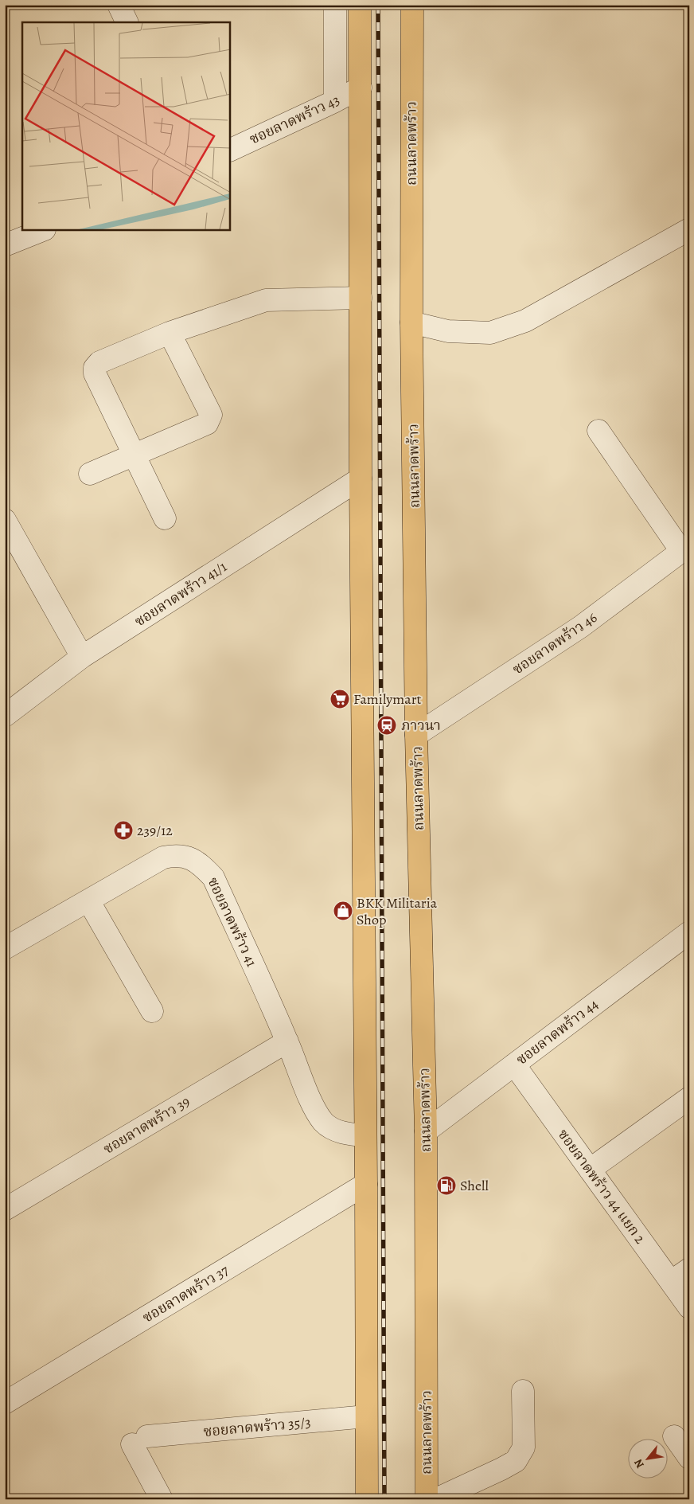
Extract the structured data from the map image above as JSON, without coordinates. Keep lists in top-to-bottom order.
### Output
{
  "streets": {
    "main road": ["ถนนลาดพร้าว"],
    "street": [
      "ซอยลาดพร้าว 43",
      "ซอยลาดพร้าว 41/1",
      "ซอยลาดพร้าว 46",
      "ซอยลาดพร้าว 41",
      "ซอยลาดพร้าว 44",
      "ซอยลาดพร้าว 39",
      "ซอยลาดพร้าว 44 แยก 2",
      "ซอยลาดพร้าว 37",
      "ซอยลาดพร้าว 35/3"
    ]
  },
  "crossings": [
    ["ถนนลาดพร้าว", "ซอยลาดพร้าว 46"],
    ["ถนนลาดพร้าว", "ซอยลาดพร้าว 44"],
    ["ซอยลาดพร้าว 41", "ซอยลาดพร้าว 39"],
    ["ซอยลาดพร้าว 44", "ซอยลาดพร้าว 44 แยก 2"]
  ],
  "places": {
    "supermarket": ["Familymart"],
    "station": ["ภาวนา"],
    "pharmacy": ["239/12"],
    "shop": ["BKK Militaria Shop"],
    "fuel station": ["Shell"]
  },
  "north": "bottom left"
}
